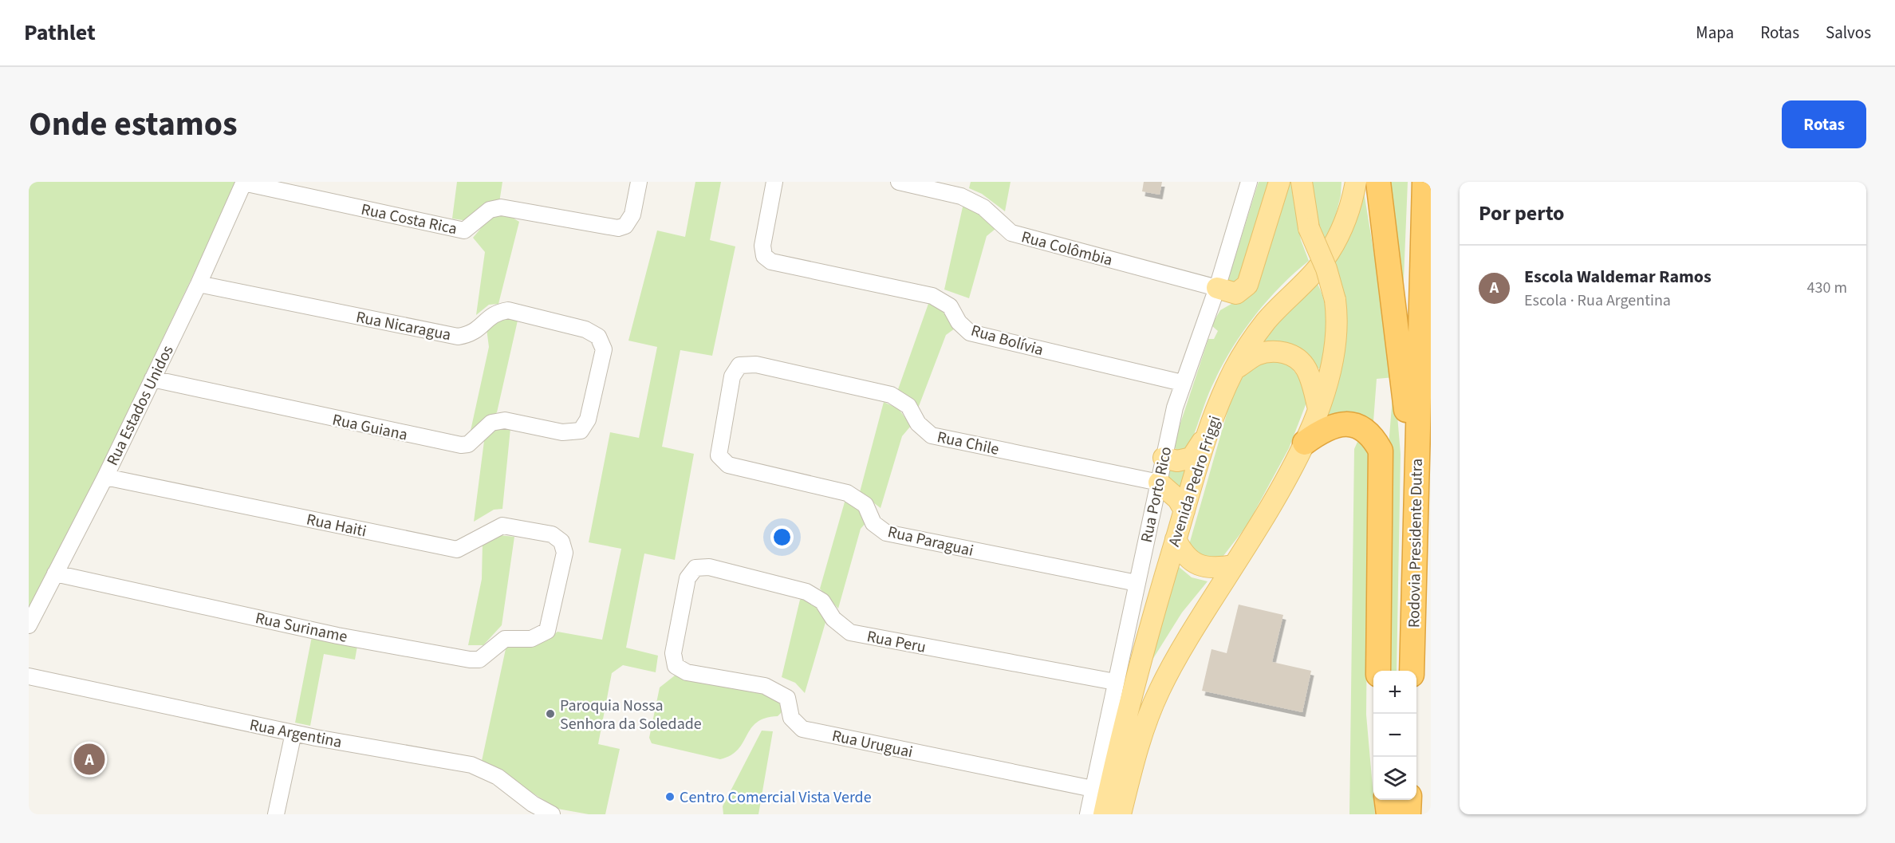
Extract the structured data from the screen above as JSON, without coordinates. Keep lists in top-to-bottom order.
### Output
{
  "streets": {
    "highway": ["Rodovia Presidente Dutra"],
    "main road": ["Avenida Pedro Friggi"],
    "street": [
      "Rua Costa Rica",
      "Rua Colômbia",
      "Rua Nicaragua",
      "Rua Bolívia",
      "Rua Estados Unidos",
      "Rua Guiana",
      "Rua Chile",
      "Rua Porto Rico",
      "Rua Haiti",
      "Rua Paraguai",
      "Rua Suriname",
      "Rua Peru",
      "Rua Argentina",
      "Rua Uruguai"
    ]
  },
  "crossings": [
    ["Rua Costa Rica", "Rua Estados Unidos"],
    ["Rua Colômbia", "Rua Porto Rico"],
    ["Rua Nicaragua", "Rua Estados Unidos"],
    ["Rua Nicaragua", "Rua Guiana"],
    ["Rua Bolívia", "Rua Porto Rico"],
    ["Rua Estados Unidos", "Rua Guiana"],
    ["Rua Estados Unidos", "Rua Haiti"],
    ["Rua Estados Unidos", "Rua Suriname"],
    ["Rua Chile", "Rua Porto Rico"],
    ["Rua Chile", "Rua Paraguai"],
    ["Rua Porto Rico", "Rua Paraguai"],
    ["Rua Porto Rico", "Rua Peru"],
    ["Rua Porto Rico", "Rua Uruguai"],
    ["Rua Haiti", "Rua Suriname"],
    ["Rua Peru", "Rua Uruguai"]
  ],
  "places": ["Paroquia Nossa Senhora da Soledade", "Centro Comercial Vista Verde"],
  "page": {
    "header": "Pathlet",
    "nav": ["Mapa", "Rotas", "Salvos"],
    "title": "Onde estamos",
    "buttons": "Rotas",
    "heading": "Por perto",
    "list": [
      {
        "mark": "A",
        "name": "Escola Waldemar Ramos",
        "note": "Escola · Rua Argentina",
        "value": "430 m"
      }
    ],
    "map_buttons": ["+", "−"],
    "pins": "A"
  }
}
